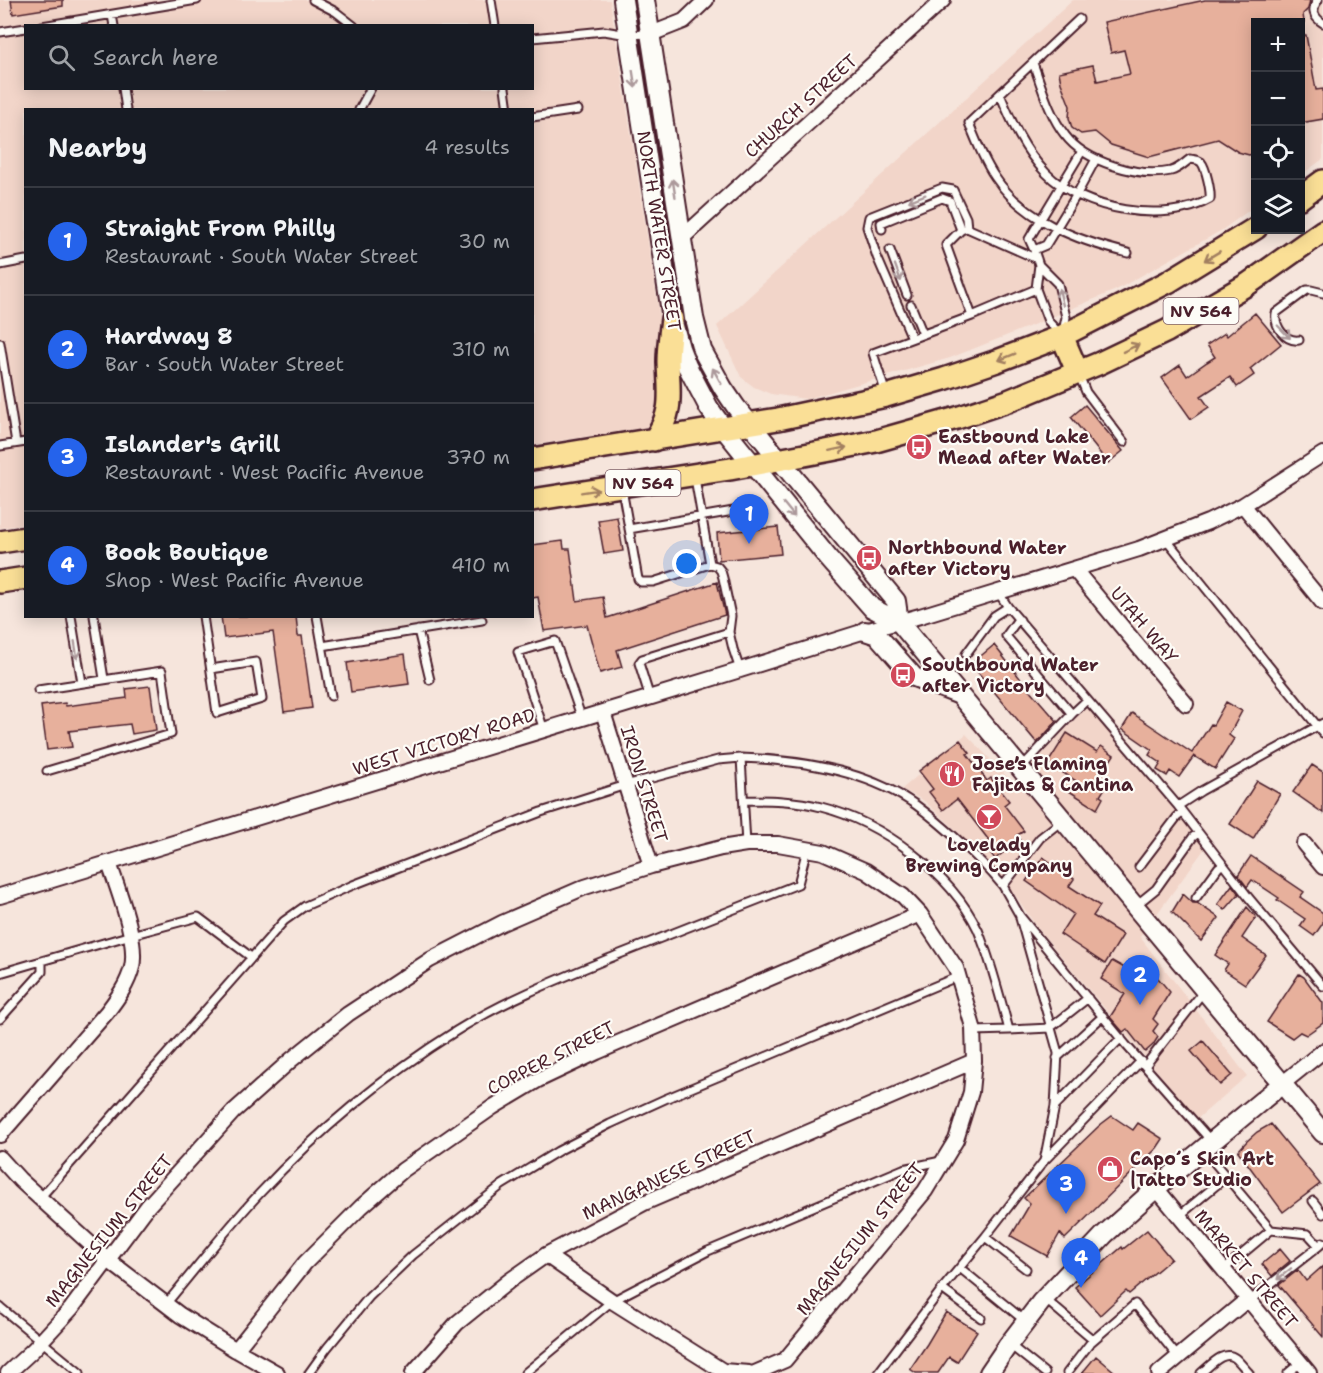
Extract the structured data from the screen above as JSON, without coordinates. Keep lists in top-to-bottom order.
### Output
{
  "streets": {
    "main road": ["NORTH WATER STREET", "NV 564"],
    "street": [
      "CHURCH STREET",
      "UTAH WAY",
      "WEST VICTORY ROAD",
      "IRON STREET",
      "COPPER STREET",
      "MANGANESE STREET",
      "MAGNESIUM STREET",
      "MARKET STREET"
    ]
  },
  "crossings": [
    ["CHURCH STREET", "NORTH WATER STREET"],
    ["NORTH WATER STREET", "NV 564"],
    ["UTAH WAY", "WEST VICTORY ROAD"],
    ["WEST VICTORY ROAD", "IRON STREET"],
    ["IRON STREET", "MAGNESIUM STREET"],
    ["COPPER STREET", "MAGNESIUM STREET"],
    ["MANGANESE STREET", "MAGNESIUM STREET"]
  ],
  "places": {
    "bus stop": ["Eastbound Lake Mead after Water", "Northbound Water after Victory", "Southbound Water after Victory"],
    "restaurant": ["Jose’s Flaming Fajitas & Cantina"],
    "bar": ["Lovelady Brewing Company"],
    "shop": ["Capo´s Skin Art |Tatto Studio"]
  },
  "page": {
    "map_buttons": ["+", "−"],
    "search": "Search here",
    "heading": ["Nearby", "4 results"],
    "list": [
      {
        "mark": "1",
        "name": "Straight From Philly",
        "note": "Restaurant · South Water Street",
        "value": "30 m"
      },
      {
        "mark": "2",
        "name": "Hardway 8",
        "note": "Bar · South Water Street",
        "value": "310 m"
      },
      {
        "mark": "3",
        "name": "Islander's Grill",
        "note": "Restaurant · West Pacific Avenue",
        "value": "370 m"
      },
      {
        "mark": "4",
        "name": "Book Boutique",
        "note": "Shop · West Pacific Avenue",
        "value": "410 m"
      }
    ],
    "pins": [
      "1",
      "2",
      "3",
      "4"
    ]
  }
}
